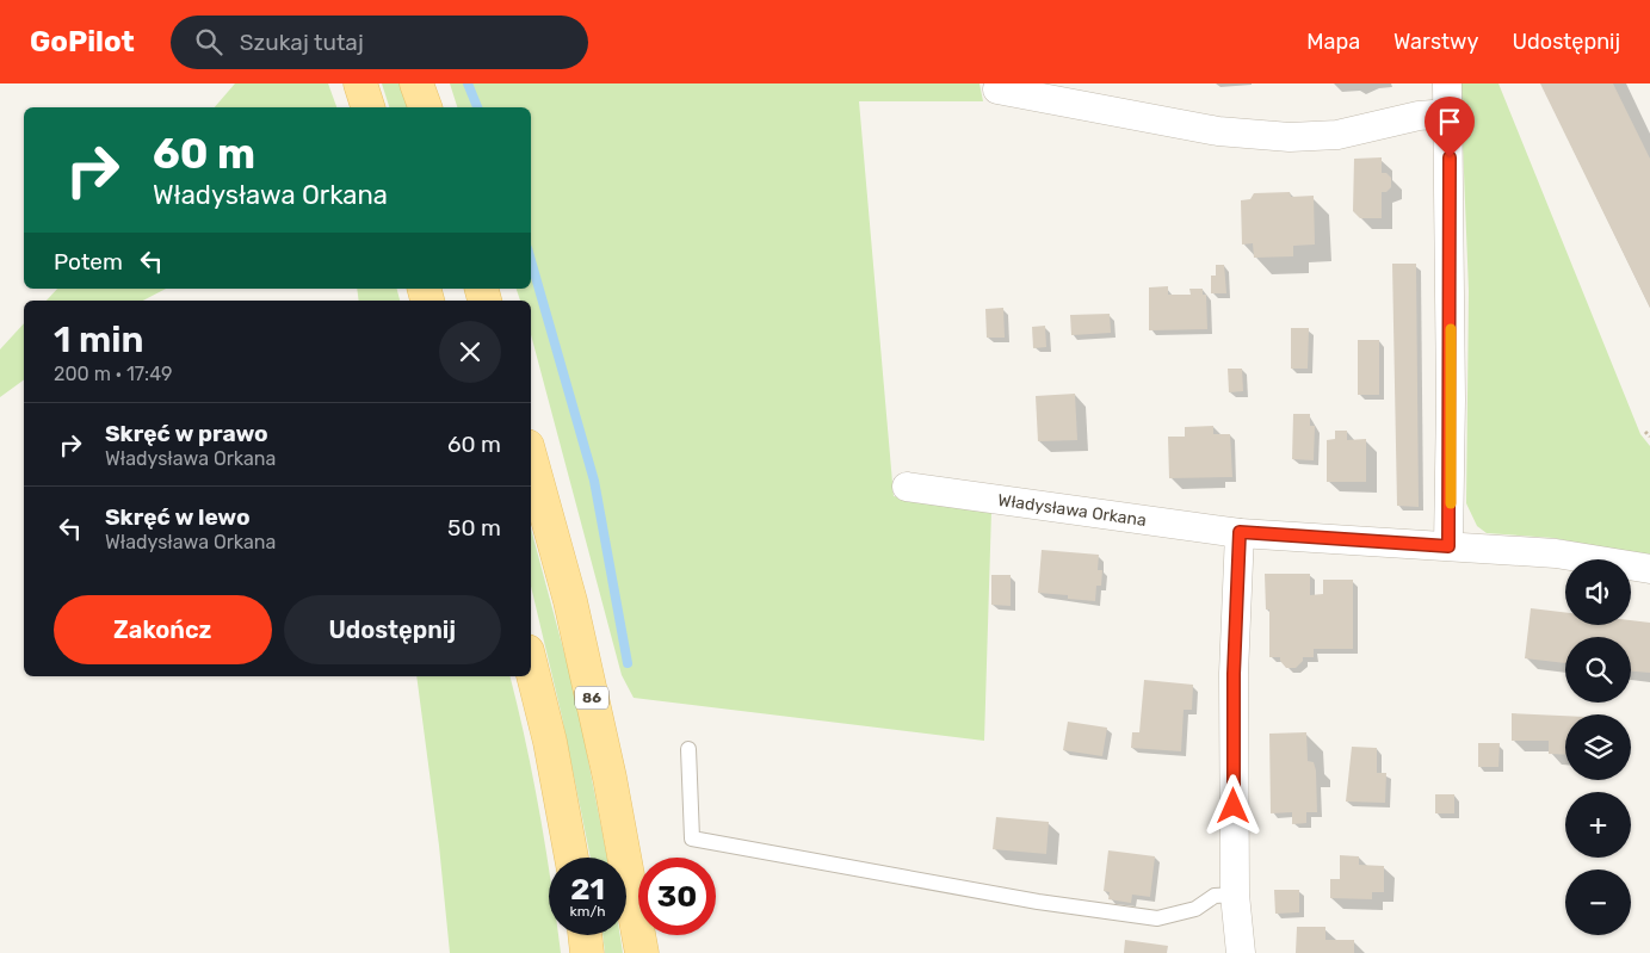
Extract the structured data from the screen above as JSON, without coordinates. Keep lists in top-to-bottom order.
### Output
{
  "streets": {
    "main road": ["86"],
    "street": ["Władysława Orkana"]
  },
  "page": {
    "header": "GoPilot",
    "search": "Szukaj tutaj",
    "nav": ["Mapa", "Warstwy", "Udostępnij"],
    "turn": ["60 m", "Władysława Orkana"],
    "then": "Potem",
    "heading": ["1 min", "200 m · 17:49"],
    "list": [
      {
        "name": "Skręć w prawo",
        "note": "Władysława Orkana",
        "value": "60 m"
      },
      {
        "name": "Skręć w lewo",
        "note": "Władysława Orkana",
        "value": "50 m"
      }
    ],
    "map_buttons": ["+", "−"],
    "buttons": ["Zakończ", "Udostępnij"],
    "speed": "21 km/h",
    "limit": "30"
  }
}
